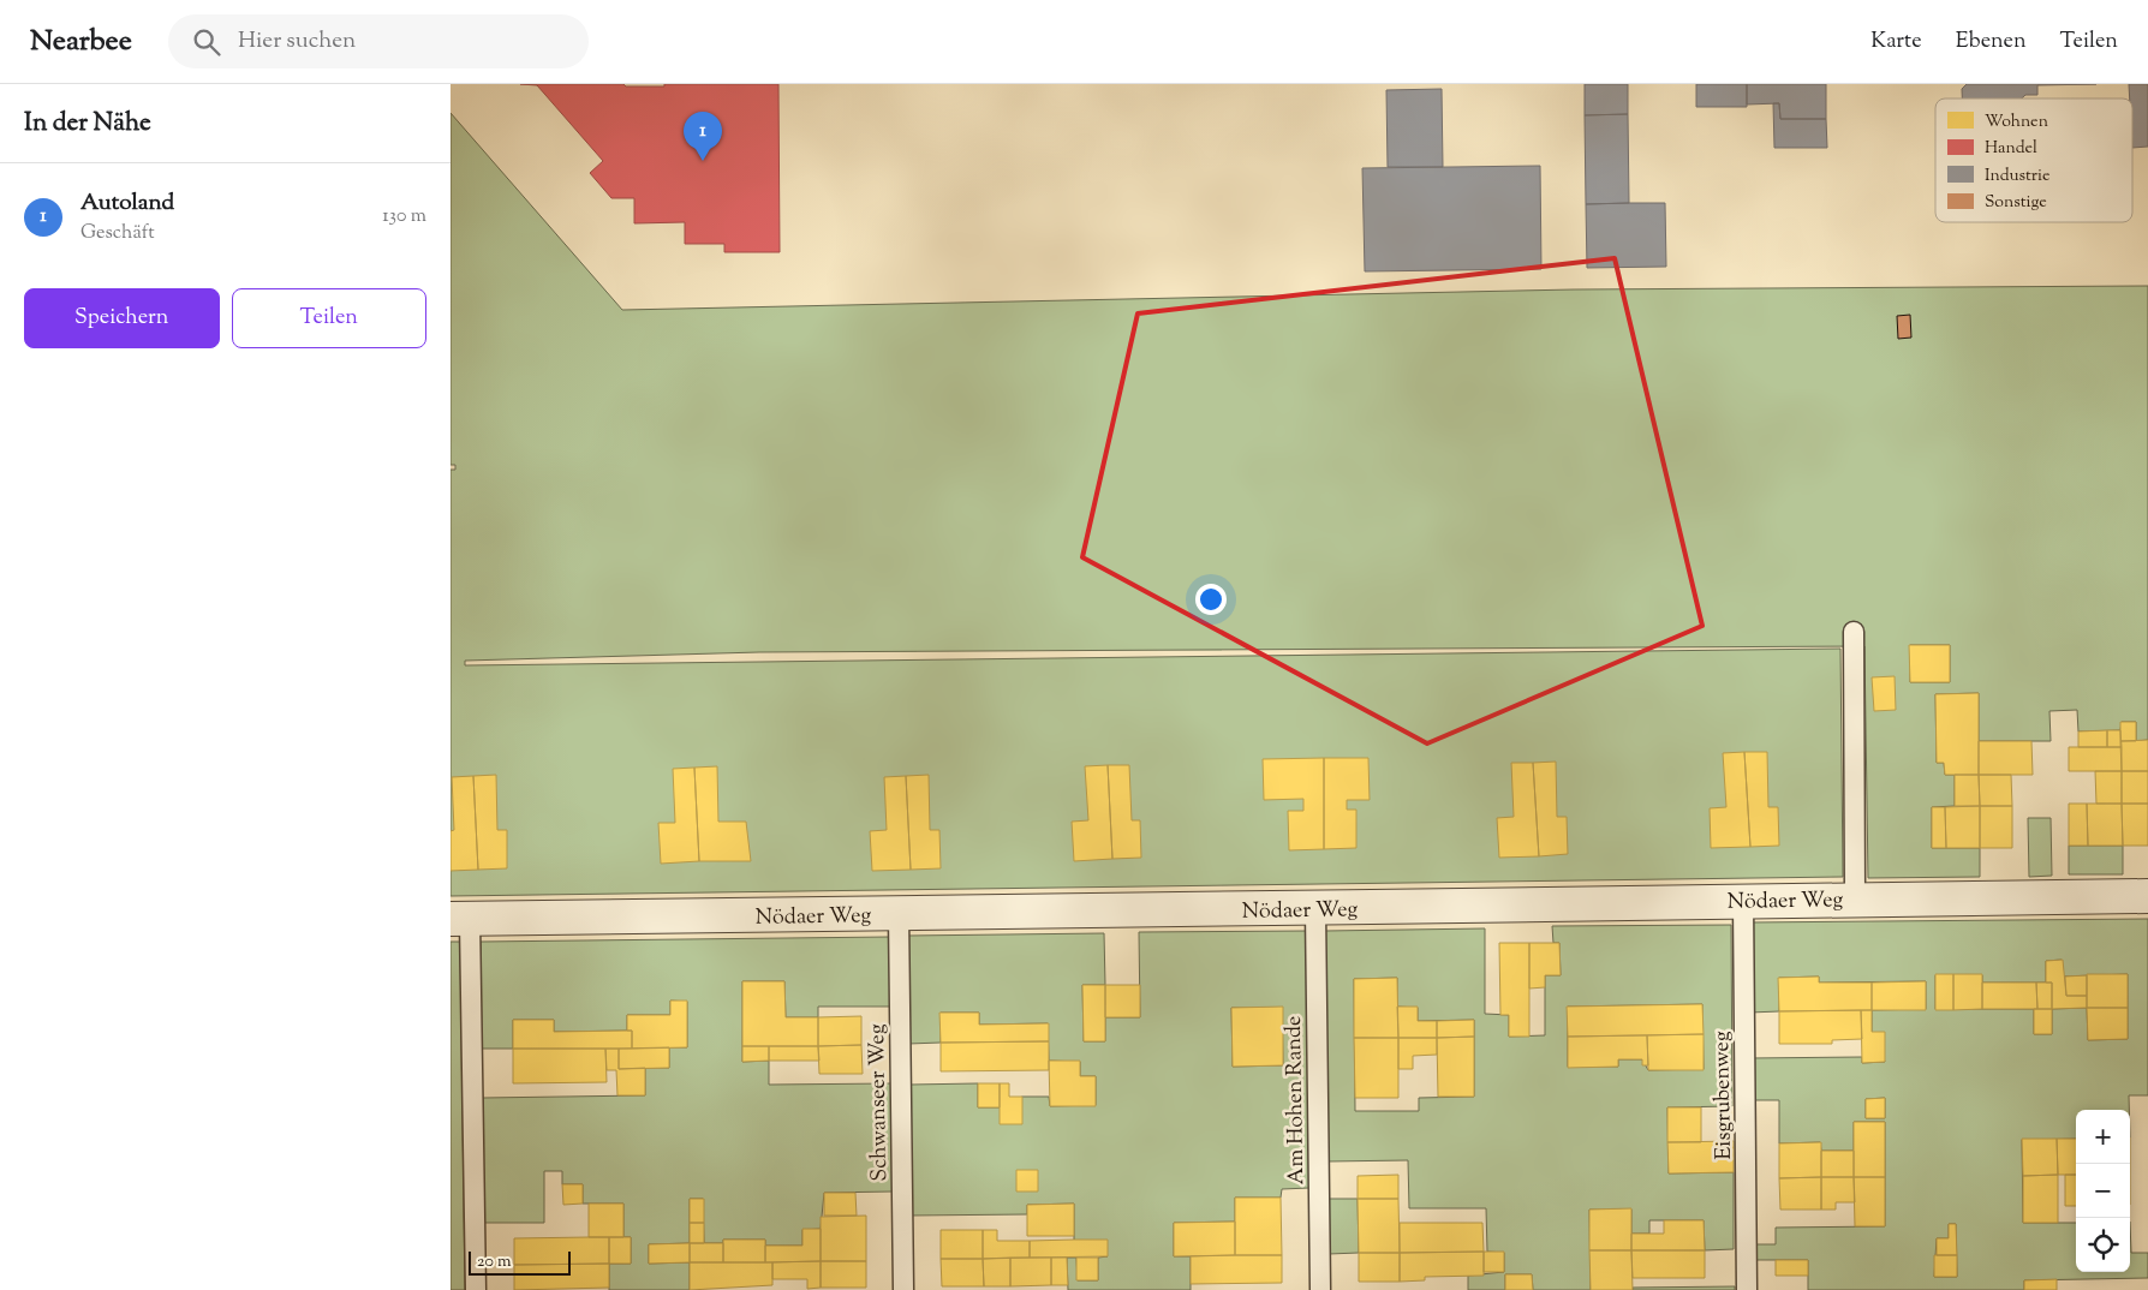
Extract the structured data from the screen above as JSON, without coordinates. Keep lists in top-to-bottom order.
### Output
{
  "streets": {
    "street": ["Nödaer Weg"],
    "lane": ["Eisgrubenweg", "Am Hohen Rande", "Schwanseer Weg"]
  },
  "crossings": [
    ["Nödaer Weg", "Eisgrubenweg"],
    ["Nödaer Weg", "Am Hohen Rande"],
    ["Nödaer Weg", "Schwanseer Weg"]
  ],
  "legend": [
    "Wohnen",
    "Handel",
    "Industrie",
    "Sonstige"
  ],
  "scale_bar": "20 m",
  "page": {
    "header": "Nearbee",
    "search": "Hier suchen",
    "nav": ["Karte", "Ebenen", "Teilen"],
    "heading": "In der Nähe",
    "pins": "1",
    "list": [
      {
        "mark": "1",
        "name": "Autoland",
        "note": "Geschäft",
        "value": "130 m"
      }
    ],
    "buttons": ["Speichern", "Teilen"],
    "map_buttons": ["+", "−"],
    "scale": "20 m"
  }
}
